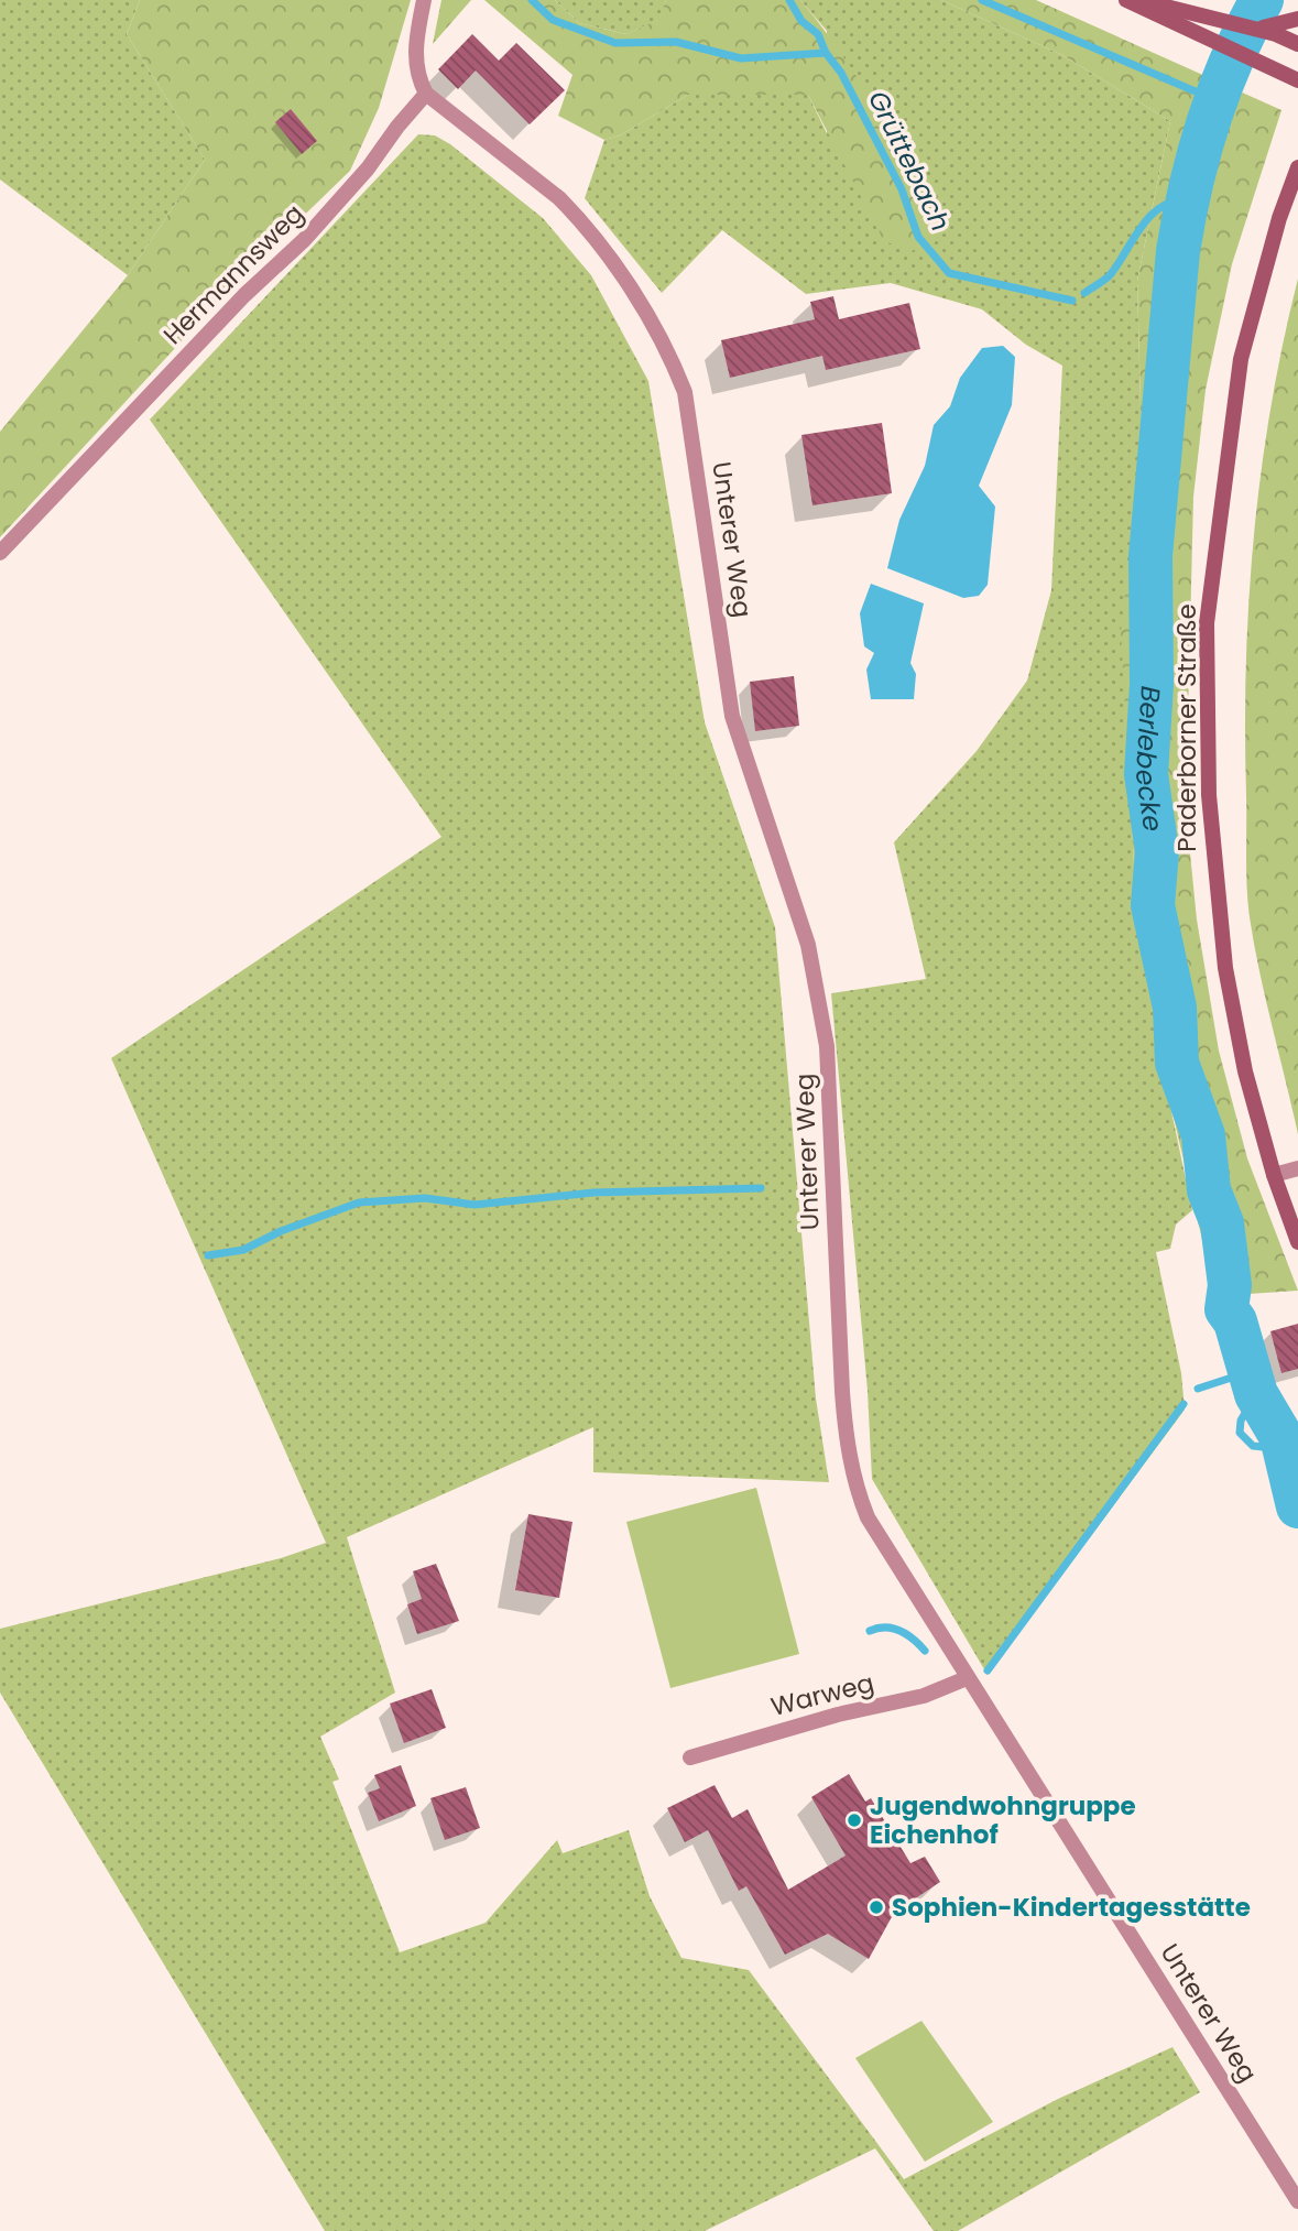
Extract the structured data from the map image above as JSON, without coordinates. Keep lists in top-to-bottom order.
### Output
{
  "streets": {
    "main road": ["Paderborner Straße"],
    "street": ["Hermannsweg", "Unterer Weg", "Warweg"]
  },
  "crossings": [
    ["Hermannsweg", "Unterer Weg"],
    ["Unterer Weg", "Warweg"]
  ],
  "water": ["Grüttebach", "Berlebecke"],
  "places": ["Jugendwohngruppe Eichenhof", "Sophien-Kindertagesstätte"]
}
